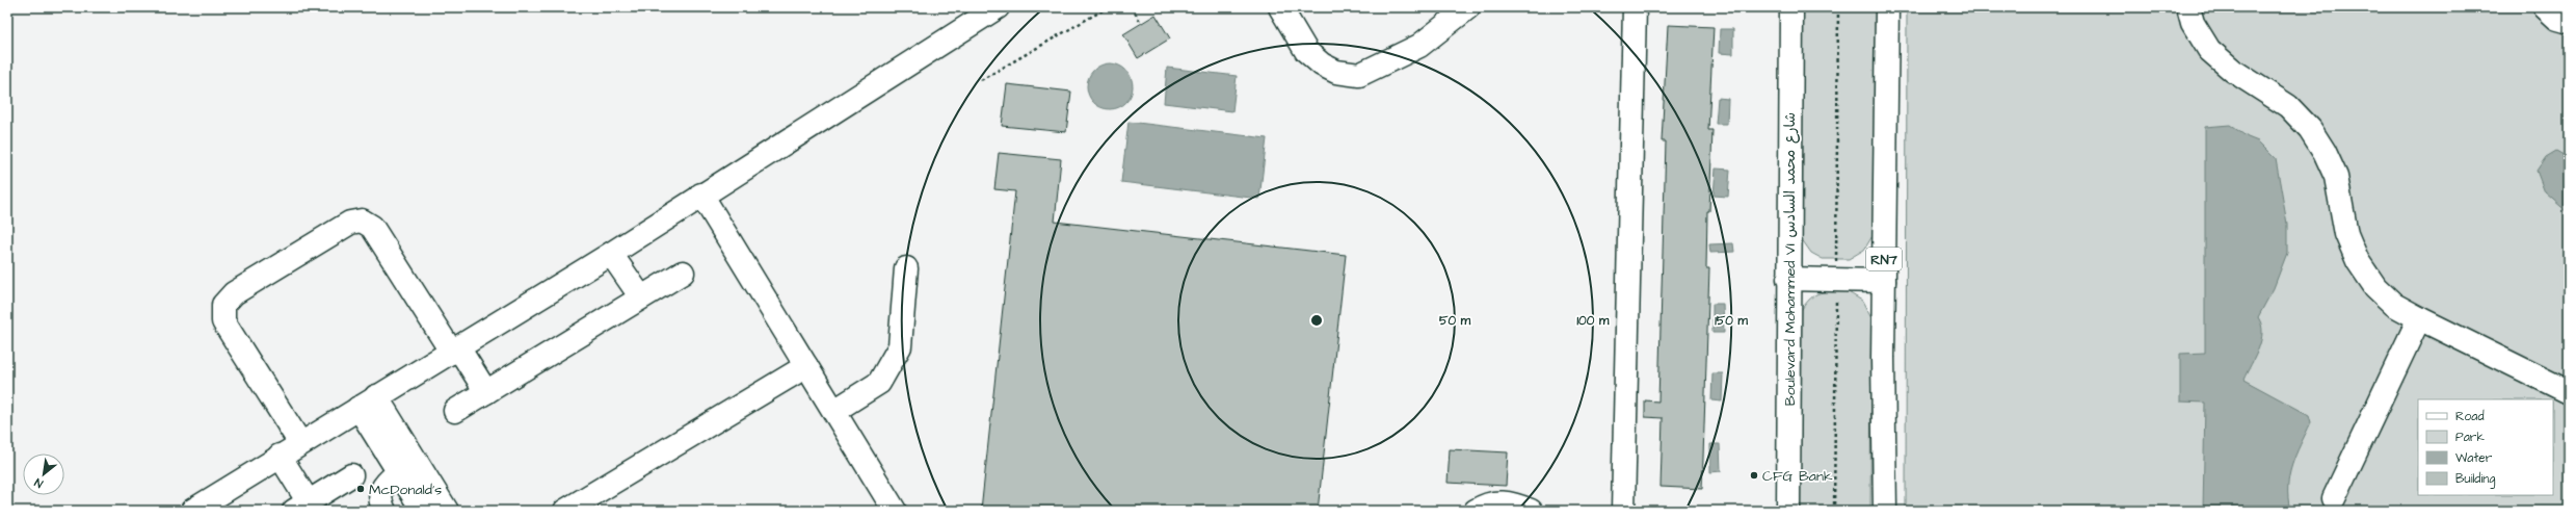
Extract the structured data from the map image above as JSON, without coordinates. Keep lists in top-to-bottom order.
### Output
{
  "streets": {
    "street": ["Boulevard Mohammed VI شارع محمد السادس", "RN7"]
  },
  "places": ["CFG Bank", "McDonald's"],
  "legend": [
    "Road",
    "Park",
    "Water",
    "Building"
  ],
  "north": "bottom left",
  "rings": ["50 m", "100 m", "150 m"]
}
